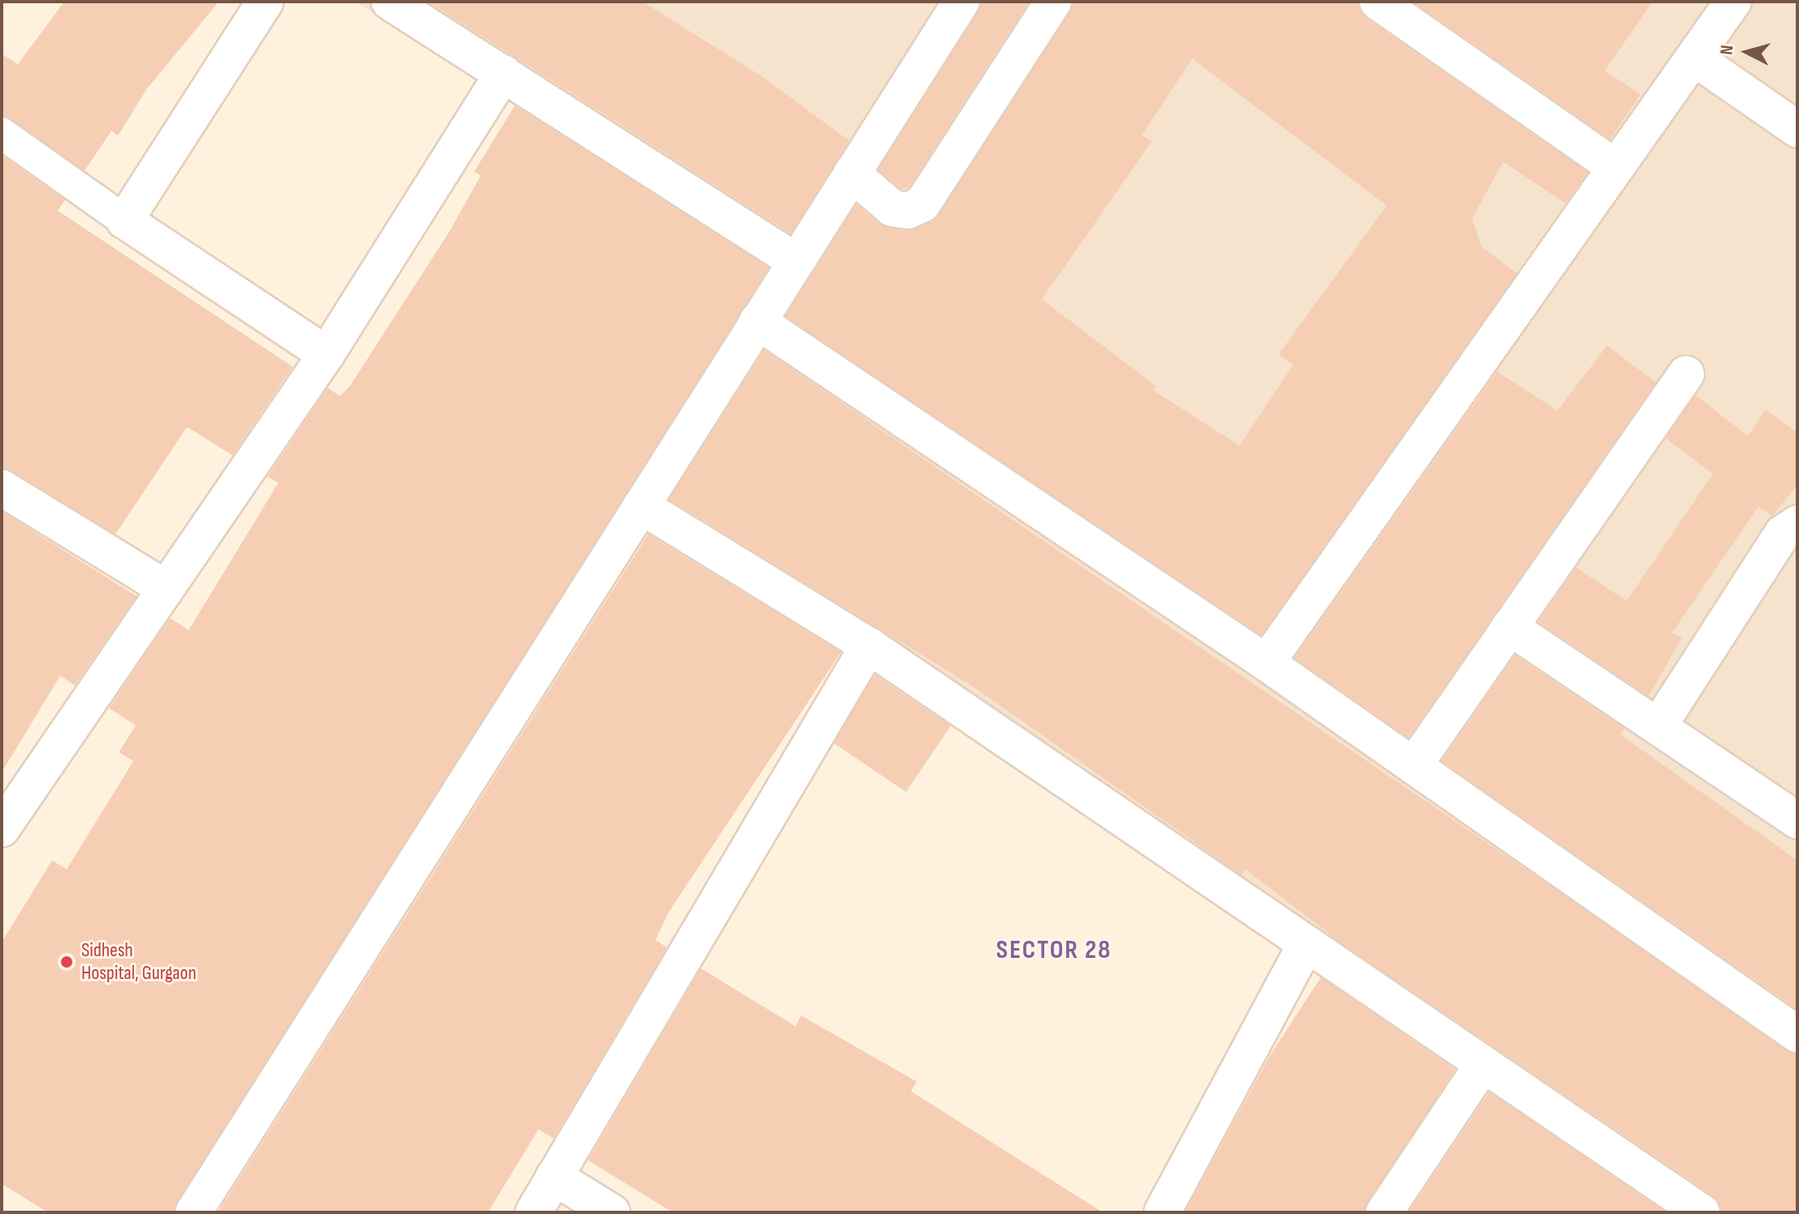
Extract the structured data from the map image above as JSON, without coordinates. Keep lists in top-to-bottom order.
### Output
{
  "districts": ["SECTOR 28"],
  "places": ["Sidhesh Hospital, Gurgaon"],
  "north": "left"
}
